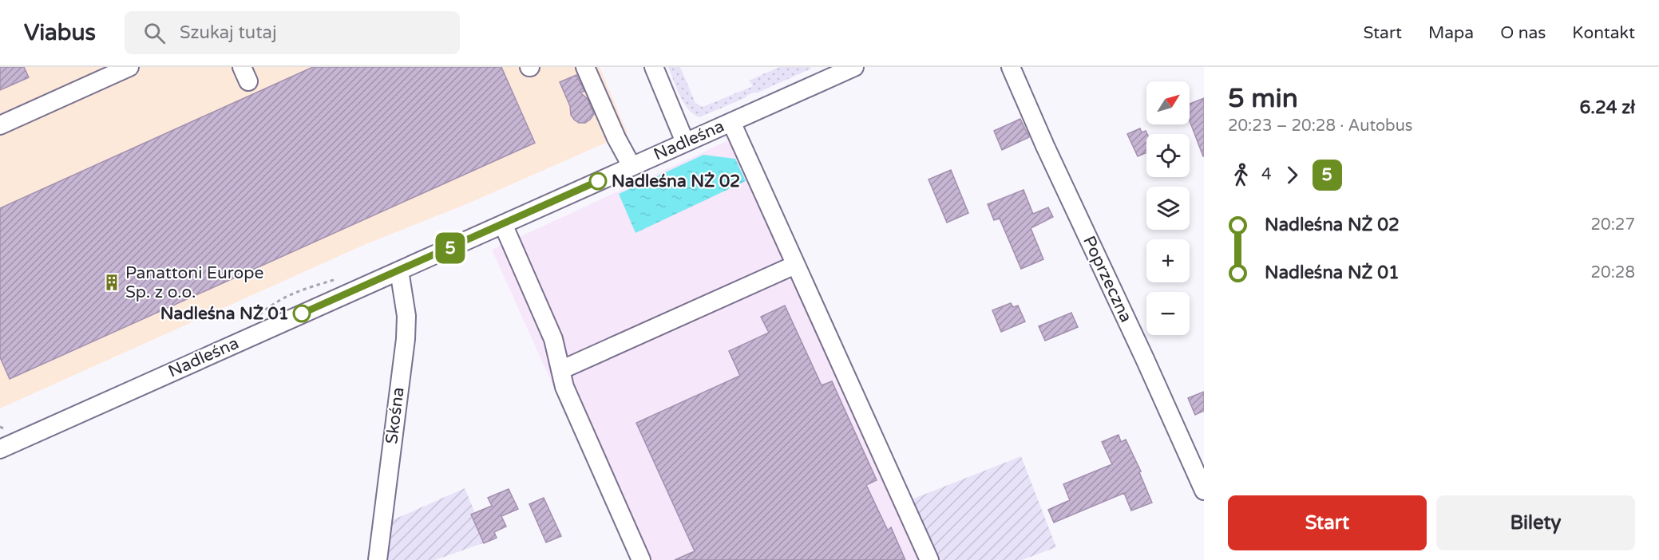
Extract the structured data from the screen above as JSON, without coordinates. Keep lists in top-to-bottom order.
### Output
{
  "streets": {
    "street": ["Nadleśna", "Poprzeczna", "Skośna"]
  },
  "crossings": [
    ["Nadleśna", "Skośna"]
  ],
  "places": {
    "other": ["Nadleśna NŻ 02", "Nadleśna NŻ 01"],
    "building": ["Panattoni Europe Sp. z o.o."]
  },
  "lines": ["bus line 5"],
  "north": "top right",
  "page": {
    "header": "Viabus",
    "search": "Szukaj tutaj",
    "nav": [
      "Start",
      "Mapa",
      "O nas",
      "Kontakt"
    ],
    "on_map": "5",
    "heading": ["5 min", "20:23 – 20:28 · Autobus", "6.24 zł"],
    "map_buttons": ["+", "−"],
    "legs": ["4", "5"],
    "list": [
      {
        "name": "Nadleśna NŻ 02",
        "value": "20:27"
      },
      {
        "name": "Nadleśna NŻ 01",
        "value": "20:28"
      }
    ],
    "buttons": ["Start", "Bilety"]
  }
}
